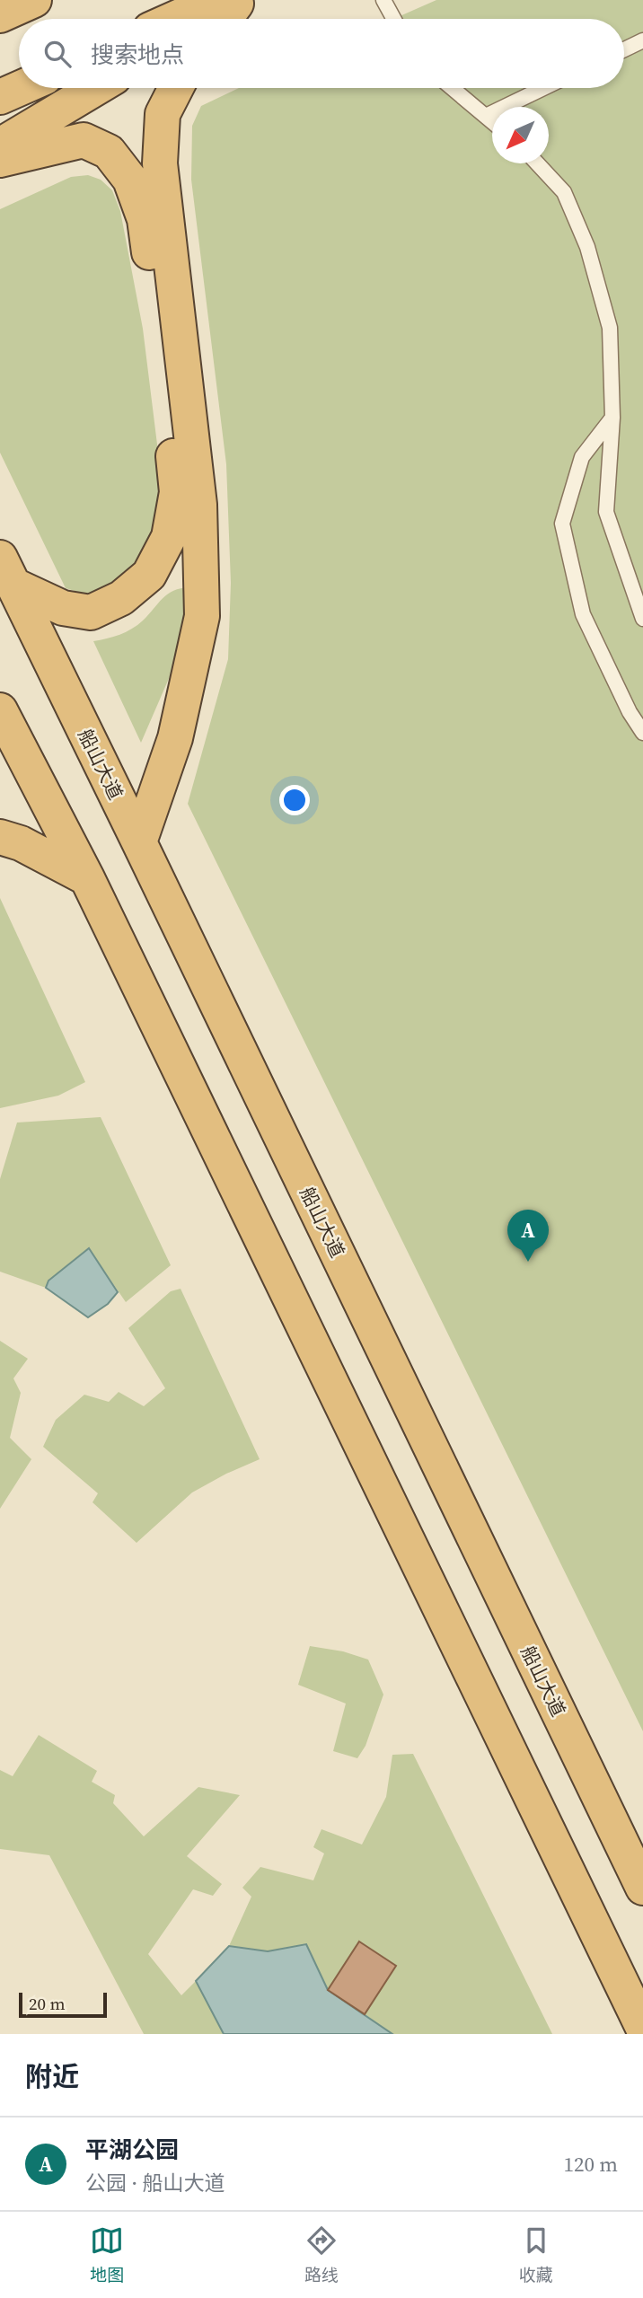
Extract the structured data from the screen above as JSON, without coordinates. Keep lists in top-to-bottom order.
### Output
{
  "streets": {
    "highway": ["船山大道"]
  },
  "scale_bar": "20 m",
  "north": "bottom left",
  "page": {
    "search": "搜索地点",
    "pins": "A",
    "scale": "20 m",
    "heading": "附近",
    "list": [
      {
        "mark": "A",
        "name": "平湖公园",
        "note": "公园 · 船山大道",
        "value": "120 m"
      }
    ],
    "nav": ["地图", "路线", "收藏"]
  }
}
